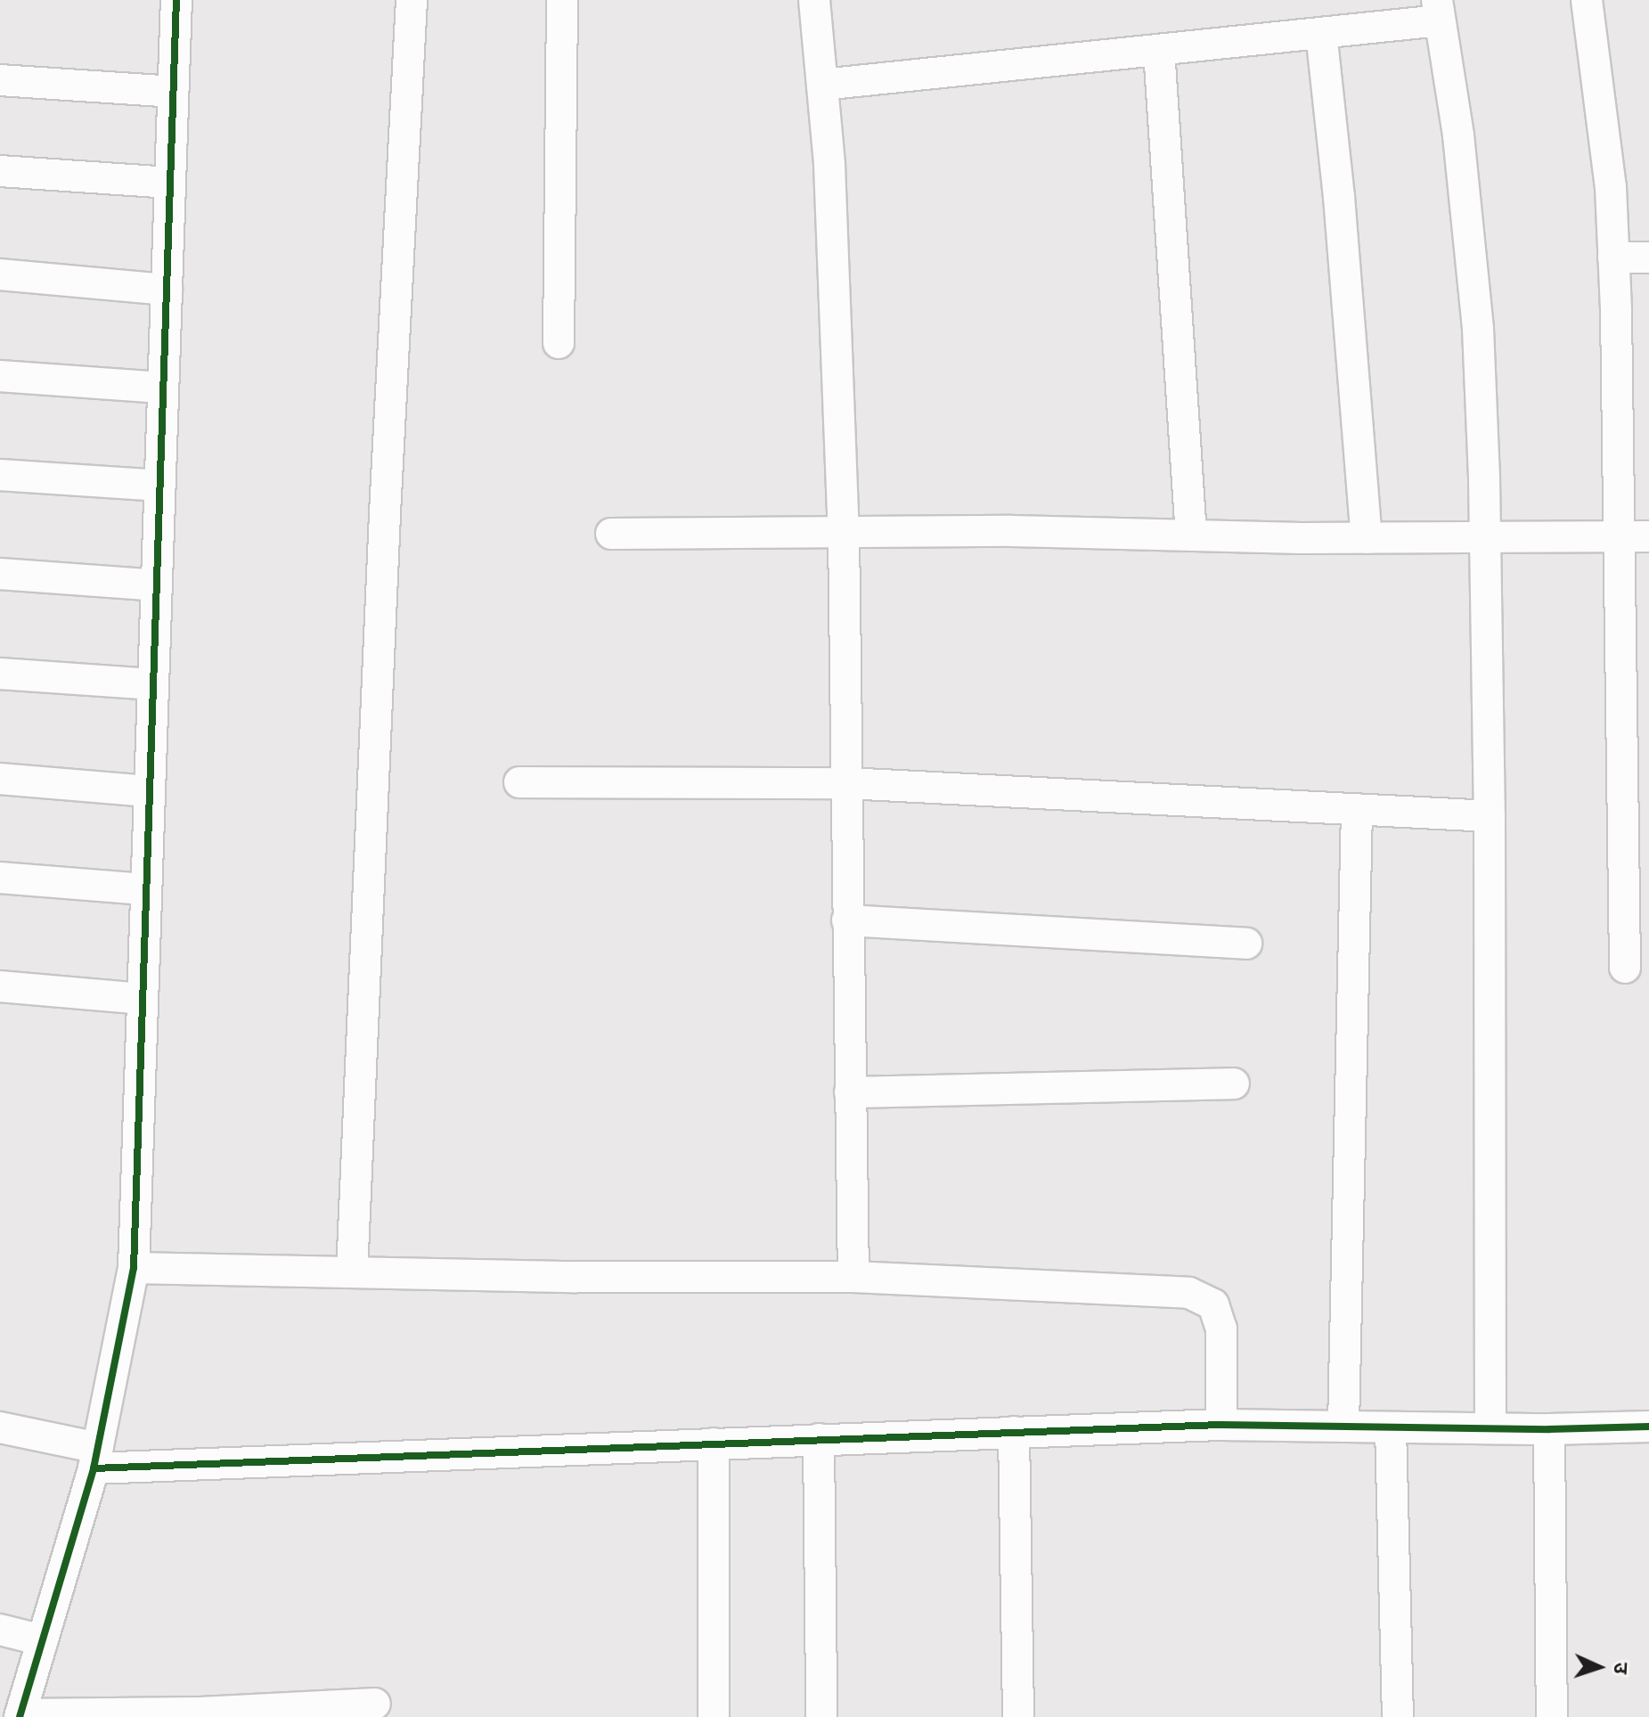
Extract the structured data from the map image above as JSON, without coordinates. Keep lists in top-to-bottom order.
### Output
{
  "north": "right"
}
